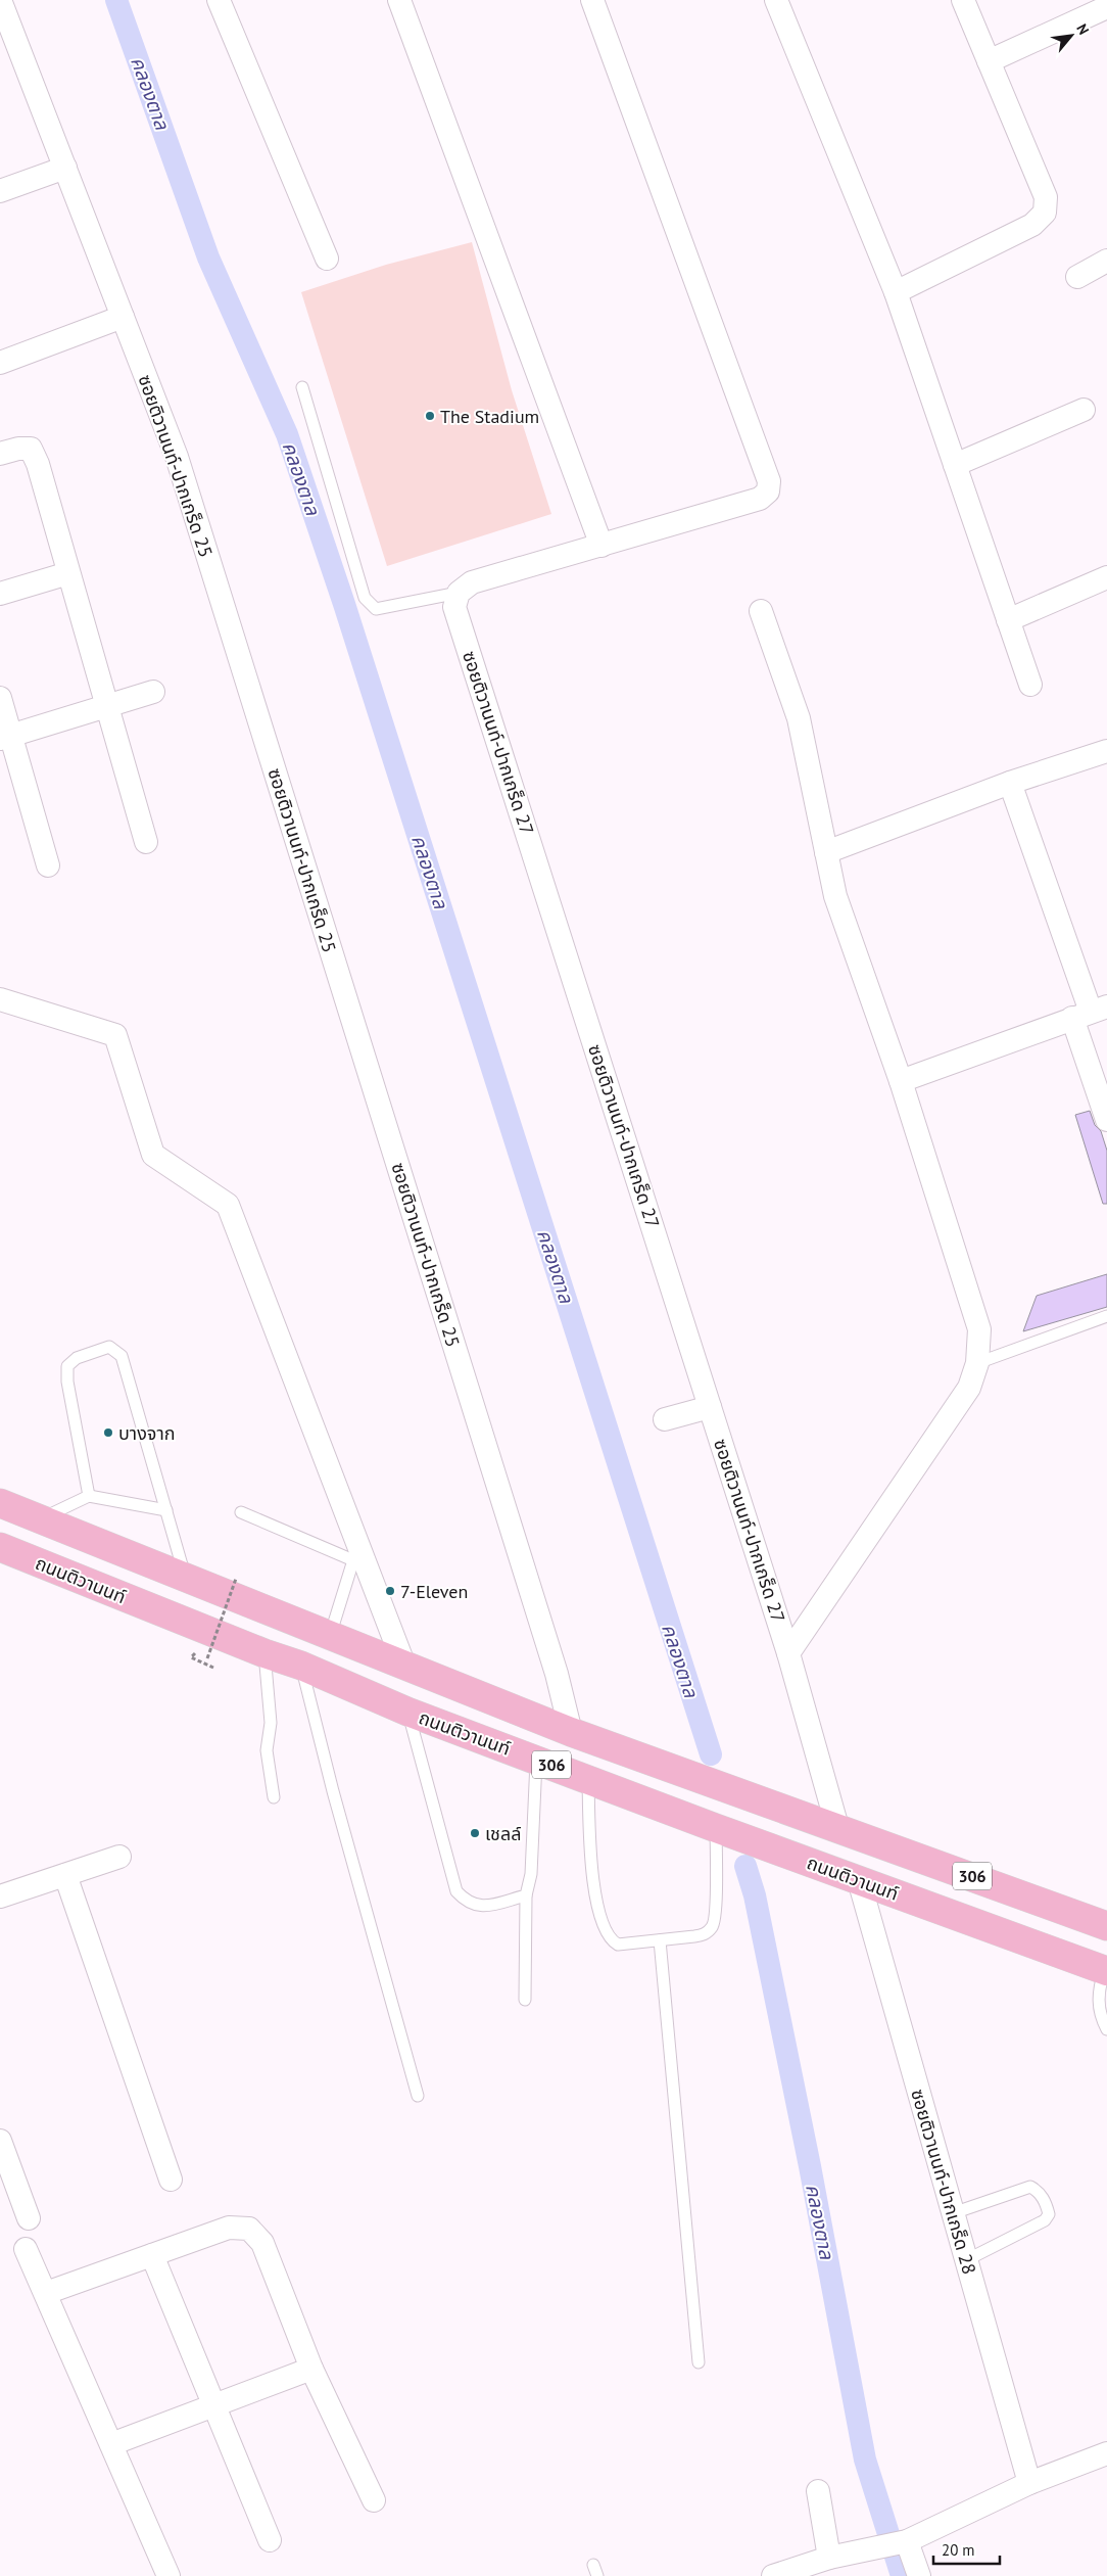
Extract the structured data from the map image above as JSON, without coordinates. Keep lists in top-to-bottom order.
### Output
{
  "streets": {
    "main road": ["ถนนติวานนท์", "306"],
    "street": ["ซอยติวานนท์-ปากเกร็ด 25", "ซอยติวานนท์-ปากเกร็ด 27", "ซอยติวานนท์-ปากเกร็ด 28"]
  },
  "crossings": [
    ["ซอยติวานนท์-ปากเกร็ด 25", "306"],
    ["ซอยติวานนท์-ปากเกร็ด 27", "306"],
    ["ถนนติวานนท์", "ซอยติวานนท์-ปากเกร็ด 28"]
  ],
  "water": ["คลองตาล"],
  "places": [
    "The Stadium",
    "บางจาก",
    "7-Eleven",
    "เชลล์"
  ],
  "scale_bar": "20 m",
  "north": "top right"
}
